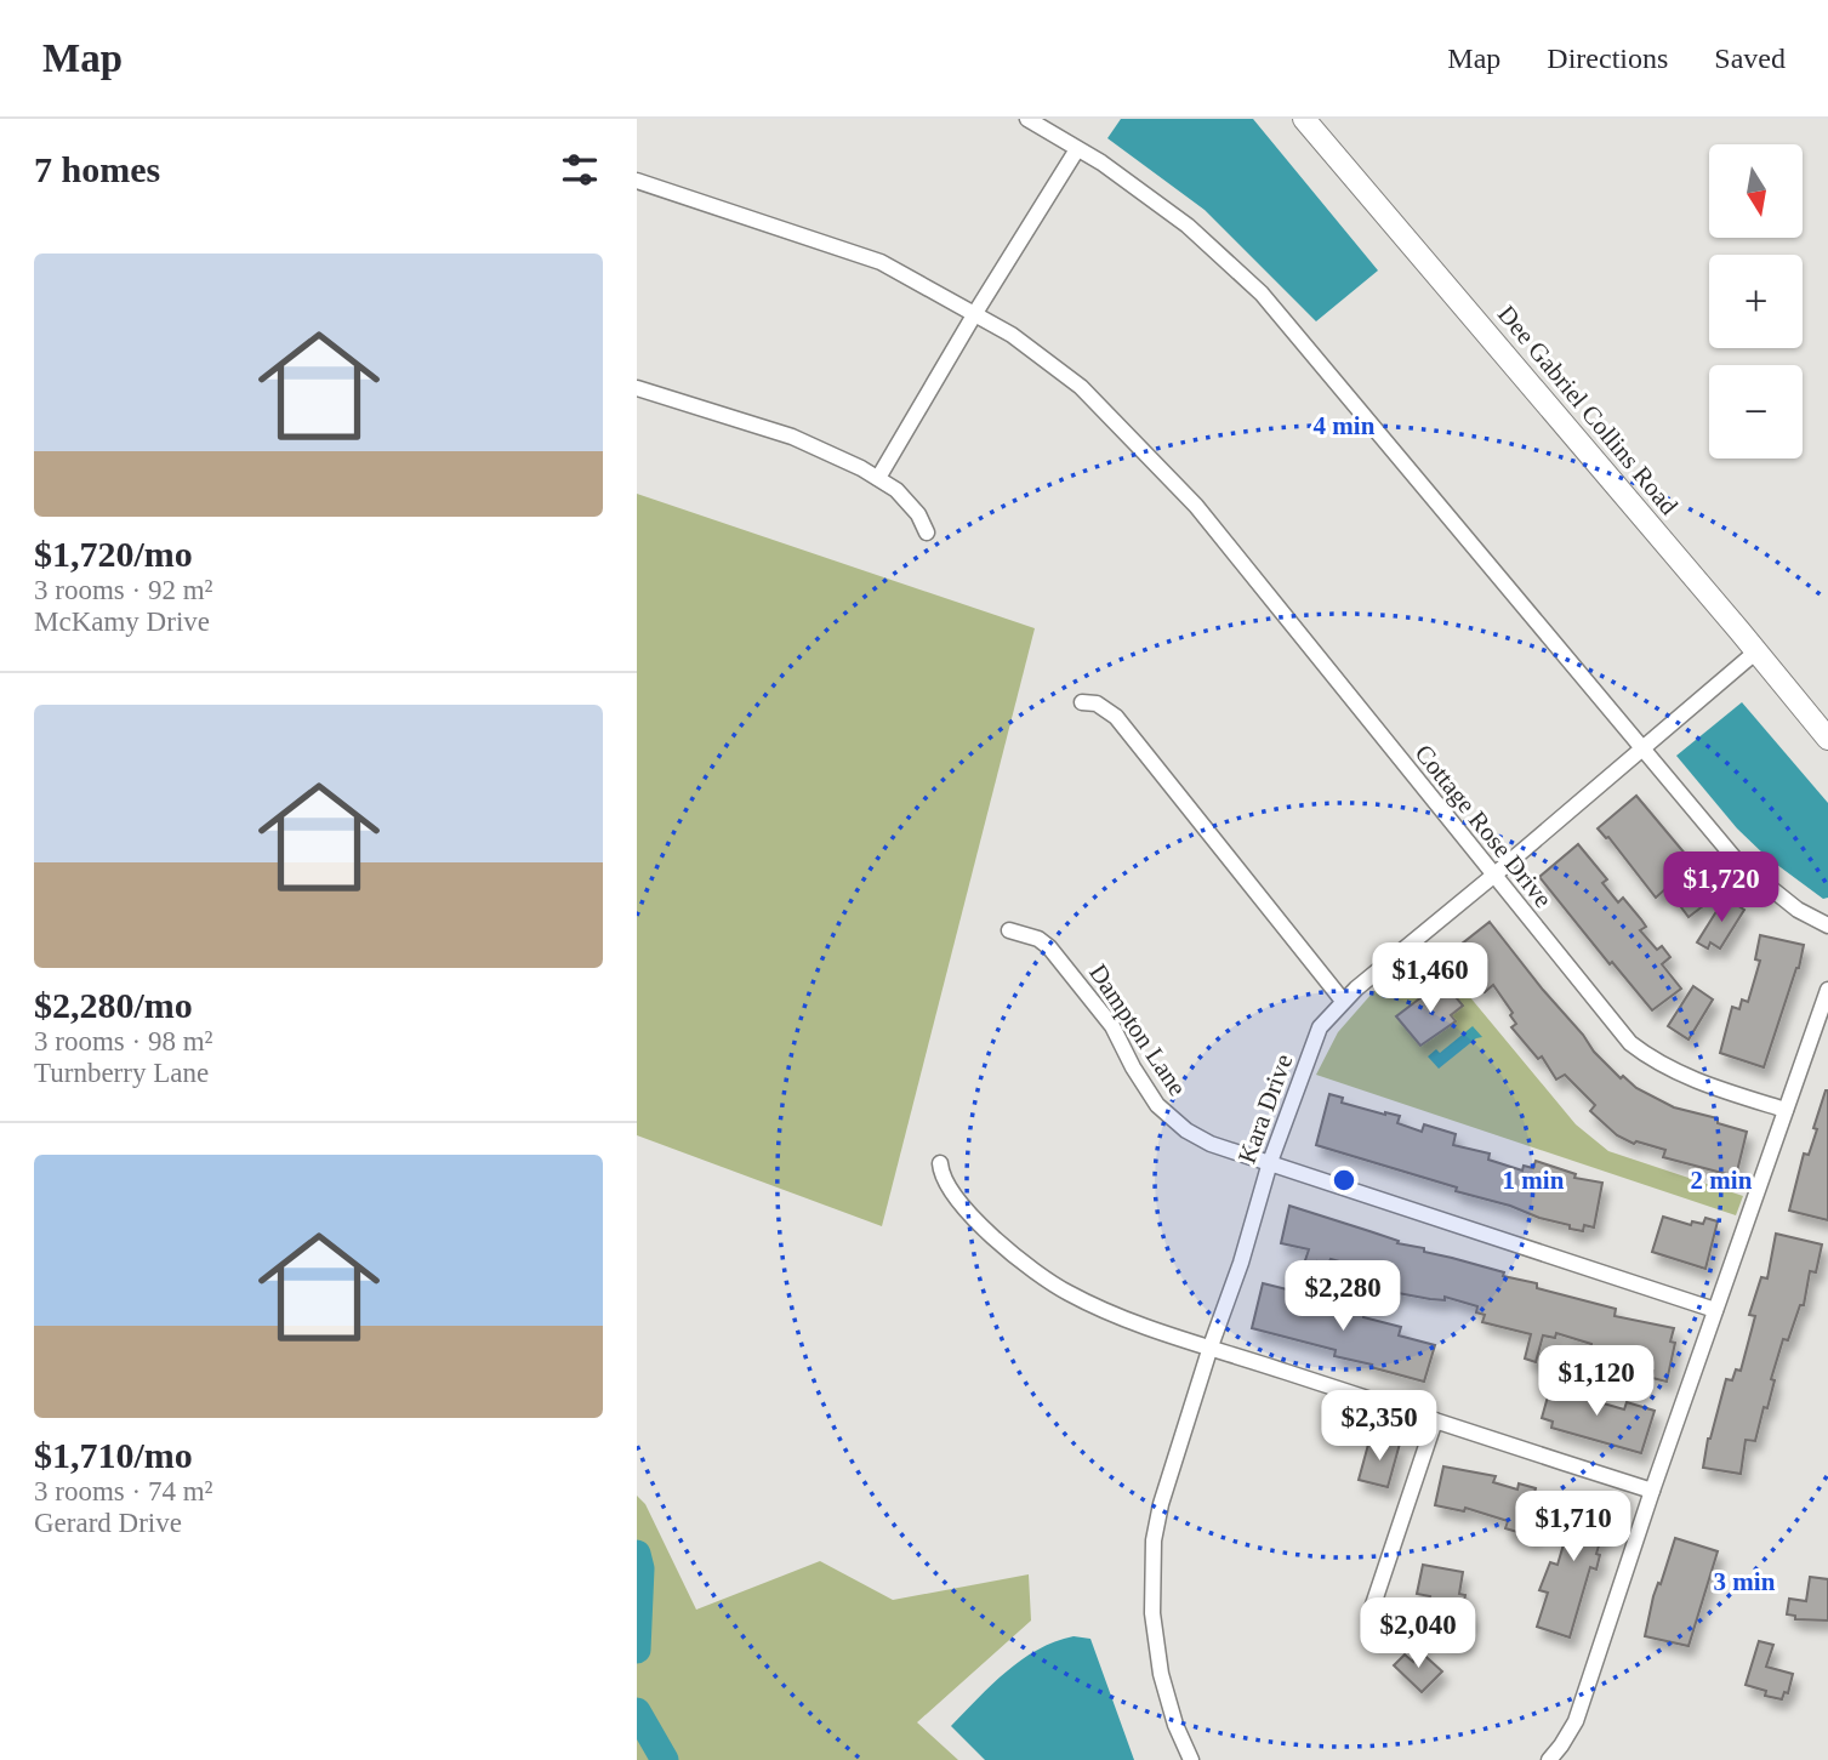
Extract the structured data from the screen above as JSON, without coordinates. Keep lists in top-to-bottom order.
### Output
{
  "streets": {
    "street": [
      "Dee Gabriel Collins Road",
      "Cottage Rose Drive",
      "Dampton Lane",
      "Kara Drive"
    ]
  },
  "crossings": [
    ["Dee Gabriel Collins Road", "Kara Drive"],
    ["Cottage Rose Drive", "Kara Drive"],
    ["Dampton Lane", "Kara Drive"]
  ],
  "north": "bottom",
  "page": {
    "header": "Map",
    "nav": ["Map", "Directions", "Saved"],
    "heading": "7 homes",
    "map_buttons": ["+", "−"],
    "list": [
      {
        "name": "$1,720/mo",
        "note": "3 rooms · 92 m² · McKamy Drive"
      },
      {
        "name": "$2,280/mo",
        "note": "3 rooms · 98 m² · Turnberry Lane"
      },
      {
        "name": "$1,710/mo",
        "note": "3 rooms · 74 m² · Gerard Drive"
      }
    ],
    "price": [
      "$1,720",
      "$1,460",
      "$2,280",
      "$1,120",
      "$2,350",
      "$1,710",
      "$2,040"
    ]
  },
  "rings": [
    "4 min",
    "1 min",
    "2 min",
    "3 min"
  ]
}
